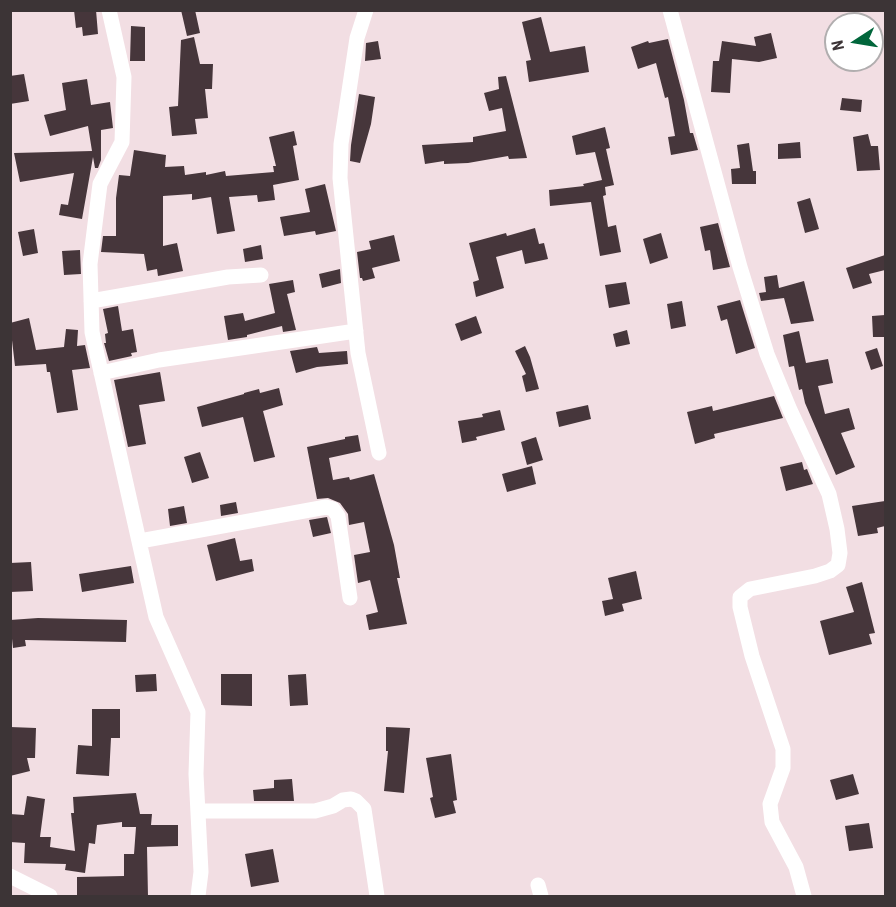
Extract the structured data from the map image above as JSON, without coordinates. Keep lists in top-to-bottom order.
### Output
{
  "north": "left"
}
